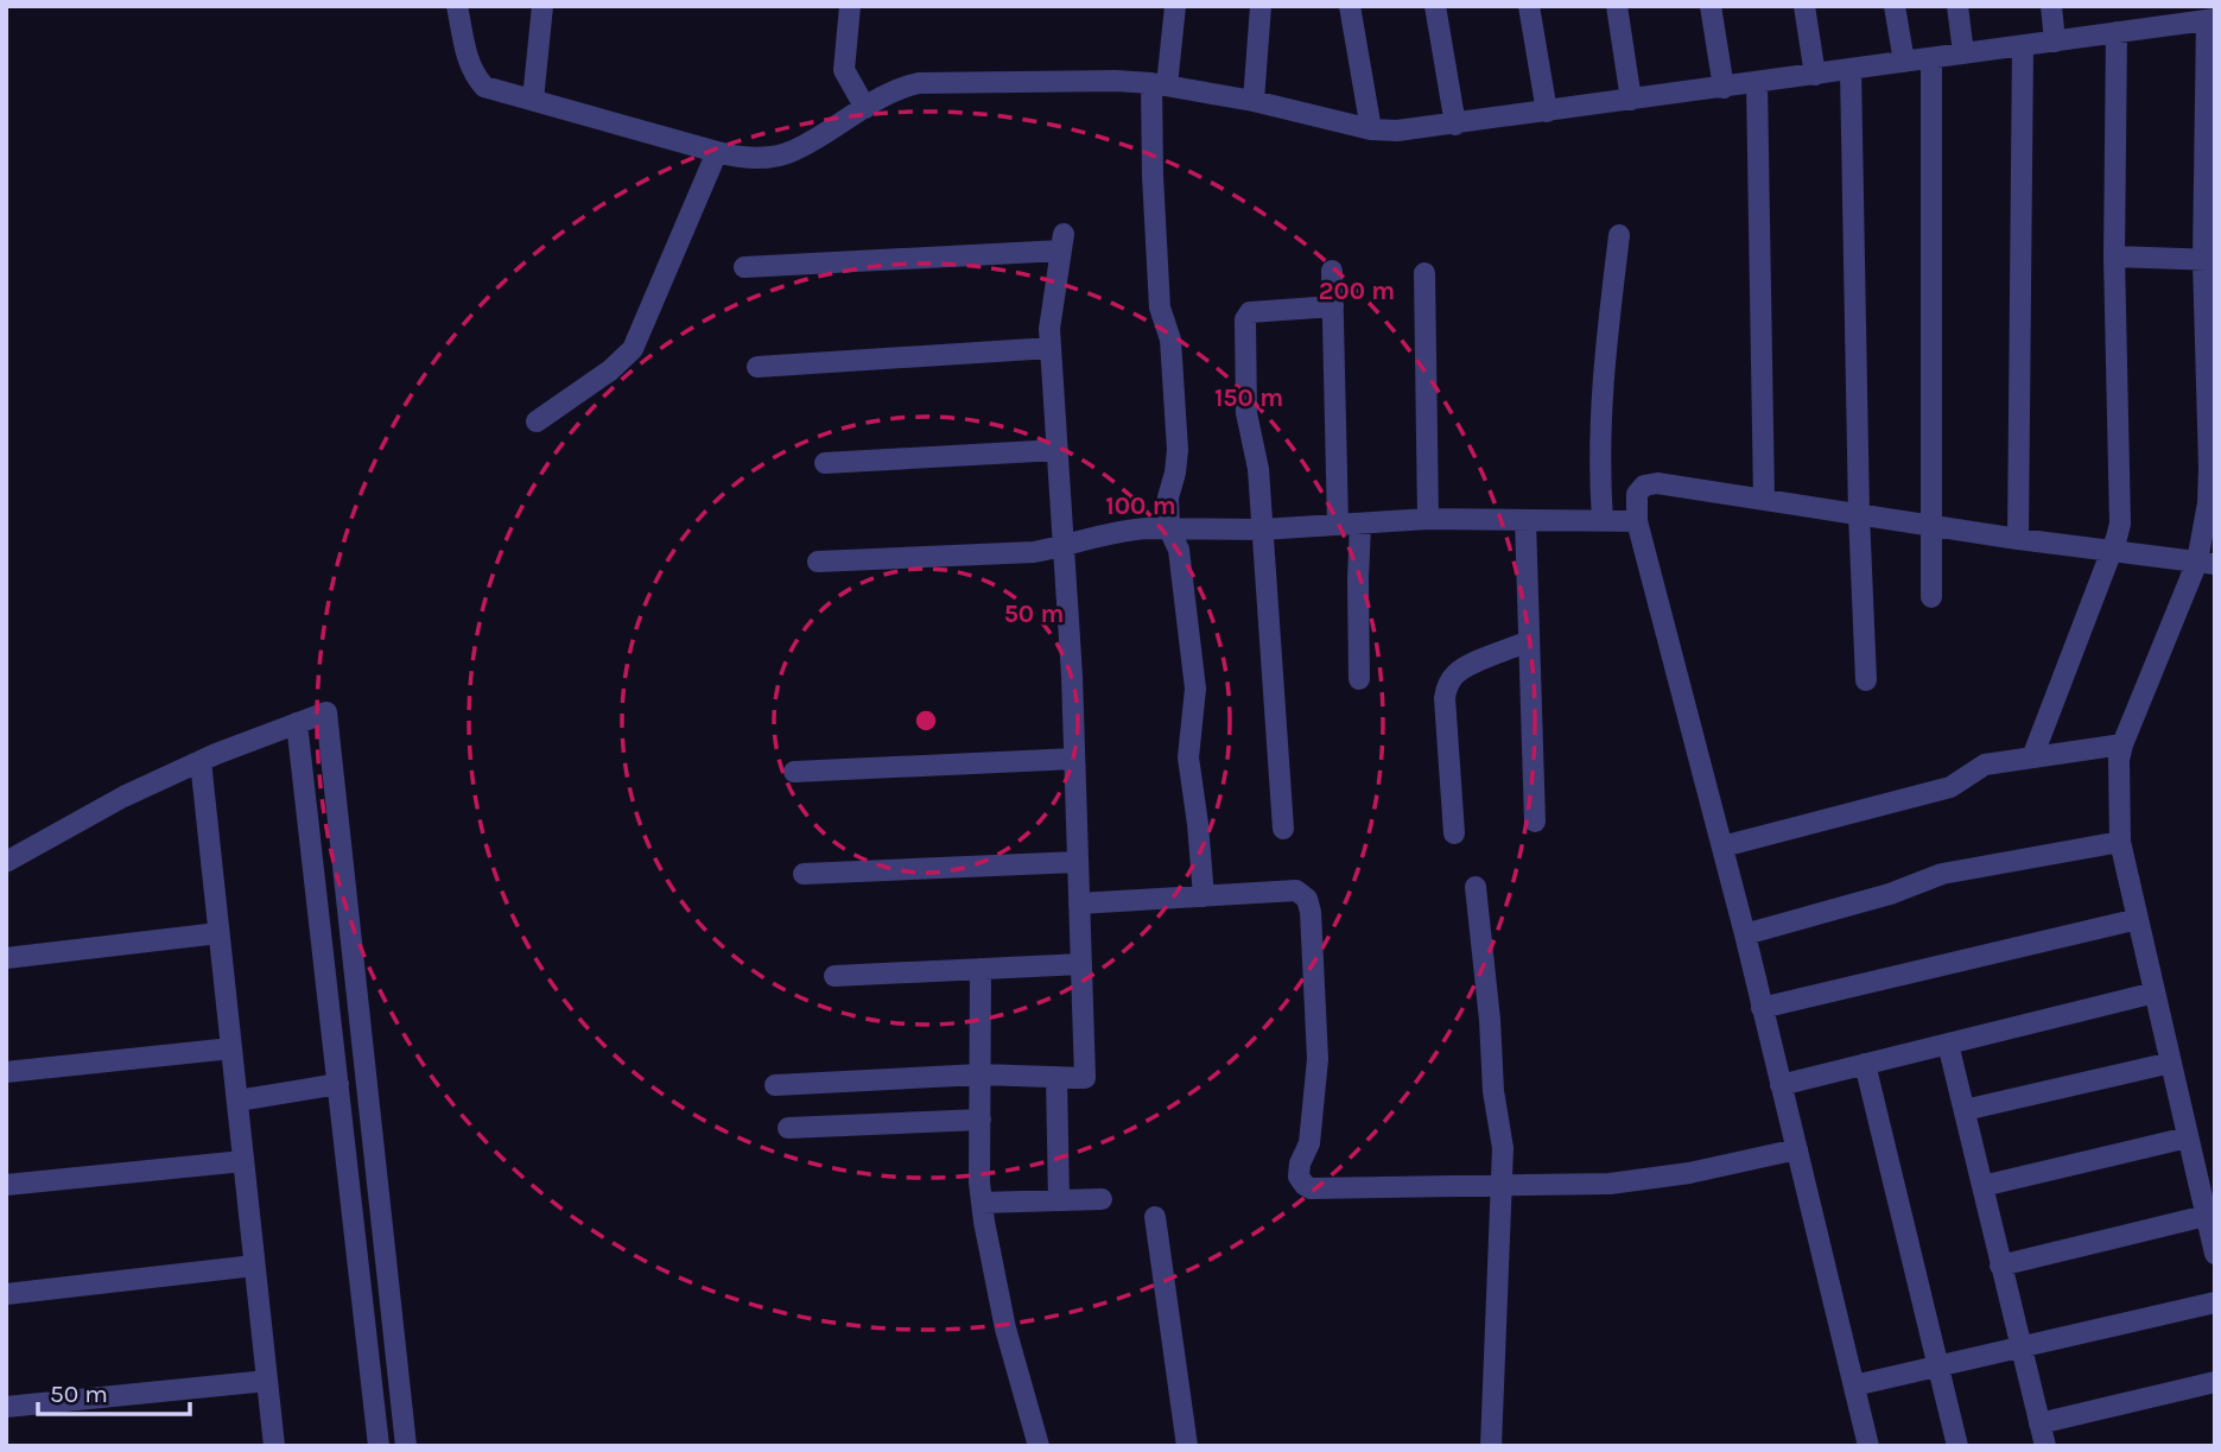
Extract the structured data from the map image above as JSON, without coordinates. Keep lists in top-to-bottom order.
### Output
{
  "scale_bar": "50 m",
  "rings": [
    "200 m",
    "150 m",
    "100 m",
    "50 m"
  ]
}
